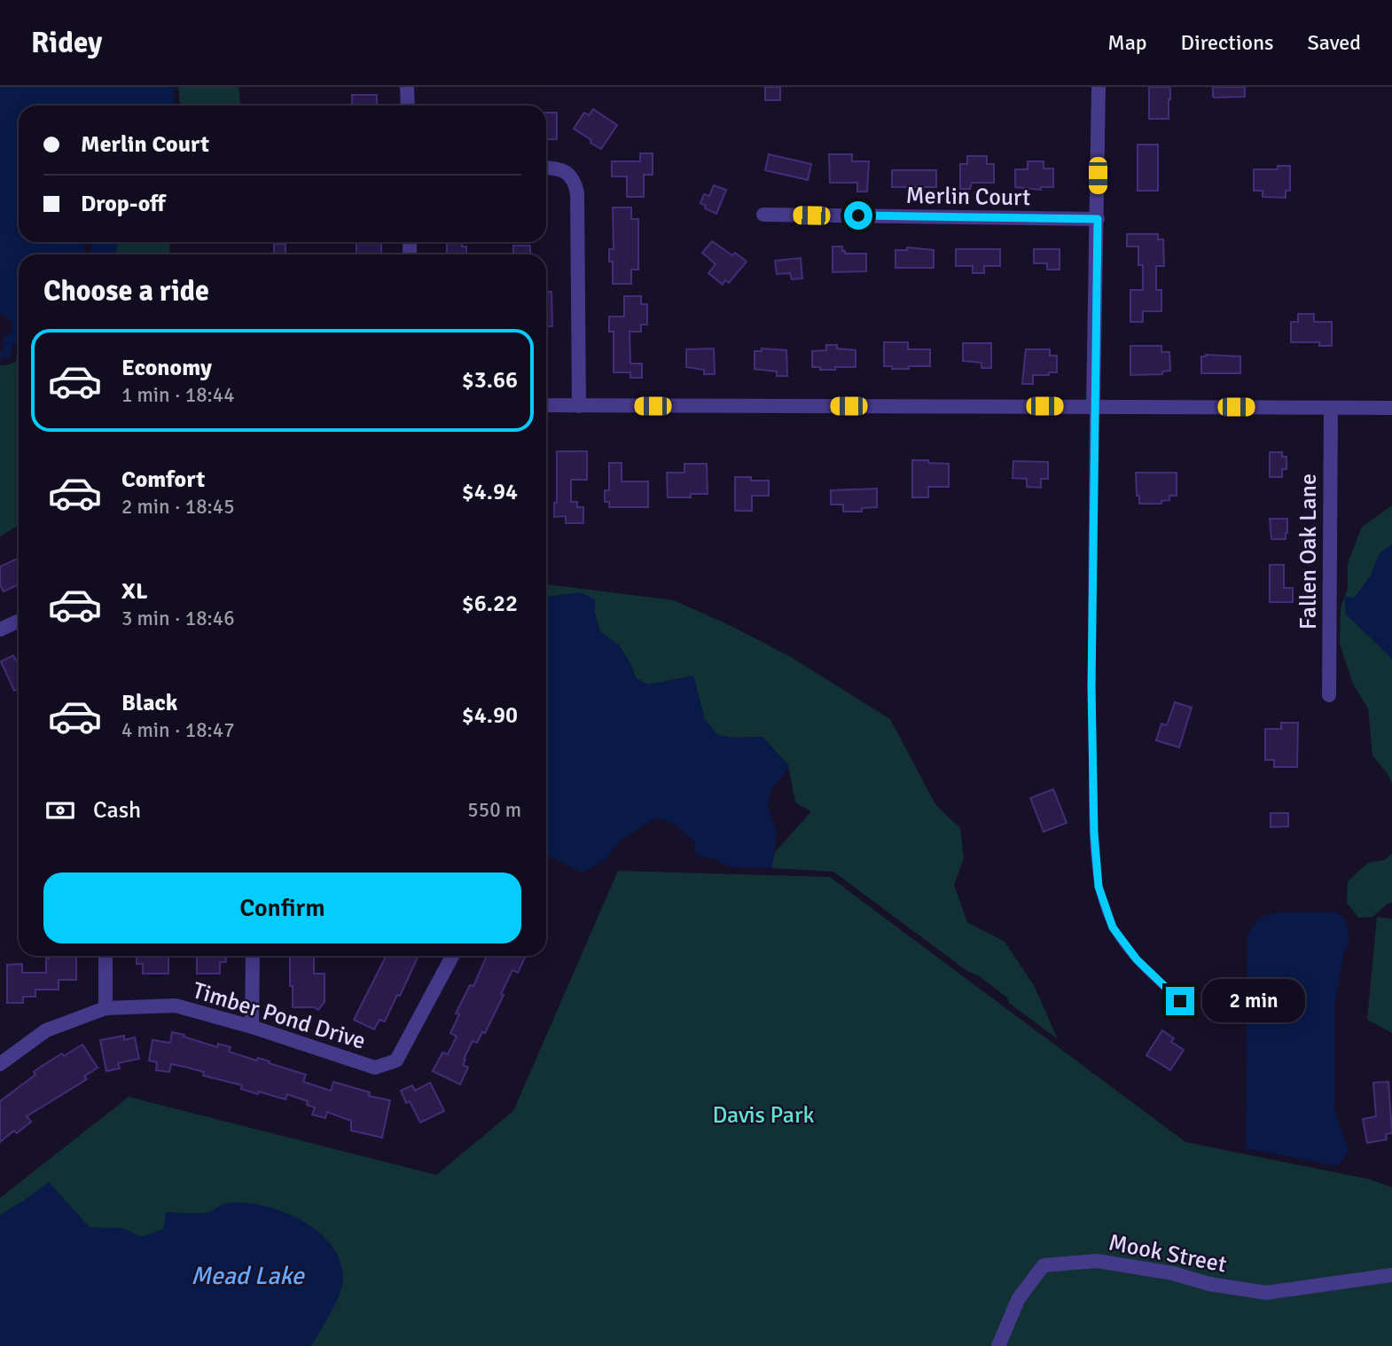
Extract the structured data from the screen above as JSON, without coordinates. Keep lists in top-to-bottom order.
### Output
{
  "streets": {
    "street": [
      "Merlin Court",
      "Fallen Oak Lane",
      "Timber Pond Drive",
      "Mook Street"
    ]
  },
  "water": ["Mead Lake"],
  "parks": ["Davis Park"],
  "page": {
    "header": "Ridey",
    "nav": ["Map", "Directions", "Saved"],
    "banner": ["Merlin Court", "Drop-off"],
    "heading": "Choose a ride",
    "list": [
      {
        "name": "Economy",
        "note": "1 min · 18:44",
        "value": "$3.66"
      },
      {
        "name": "Comfort",
        "note": "2 min · 18:45",
        "value": "$4.94"
      },
      {
        "name": "XL",
        "note": "3 min · 18:46",
        "value": "$6.22"
      },
      {
        "name": "Black",
        "note": "4 min · 18:47",
        "value": "$4.90"
      }
    ],
    "pay": ["Cash", "550 m"],
    "buttons": "Confirm",
    "bubble": "2 min"
  }
}
